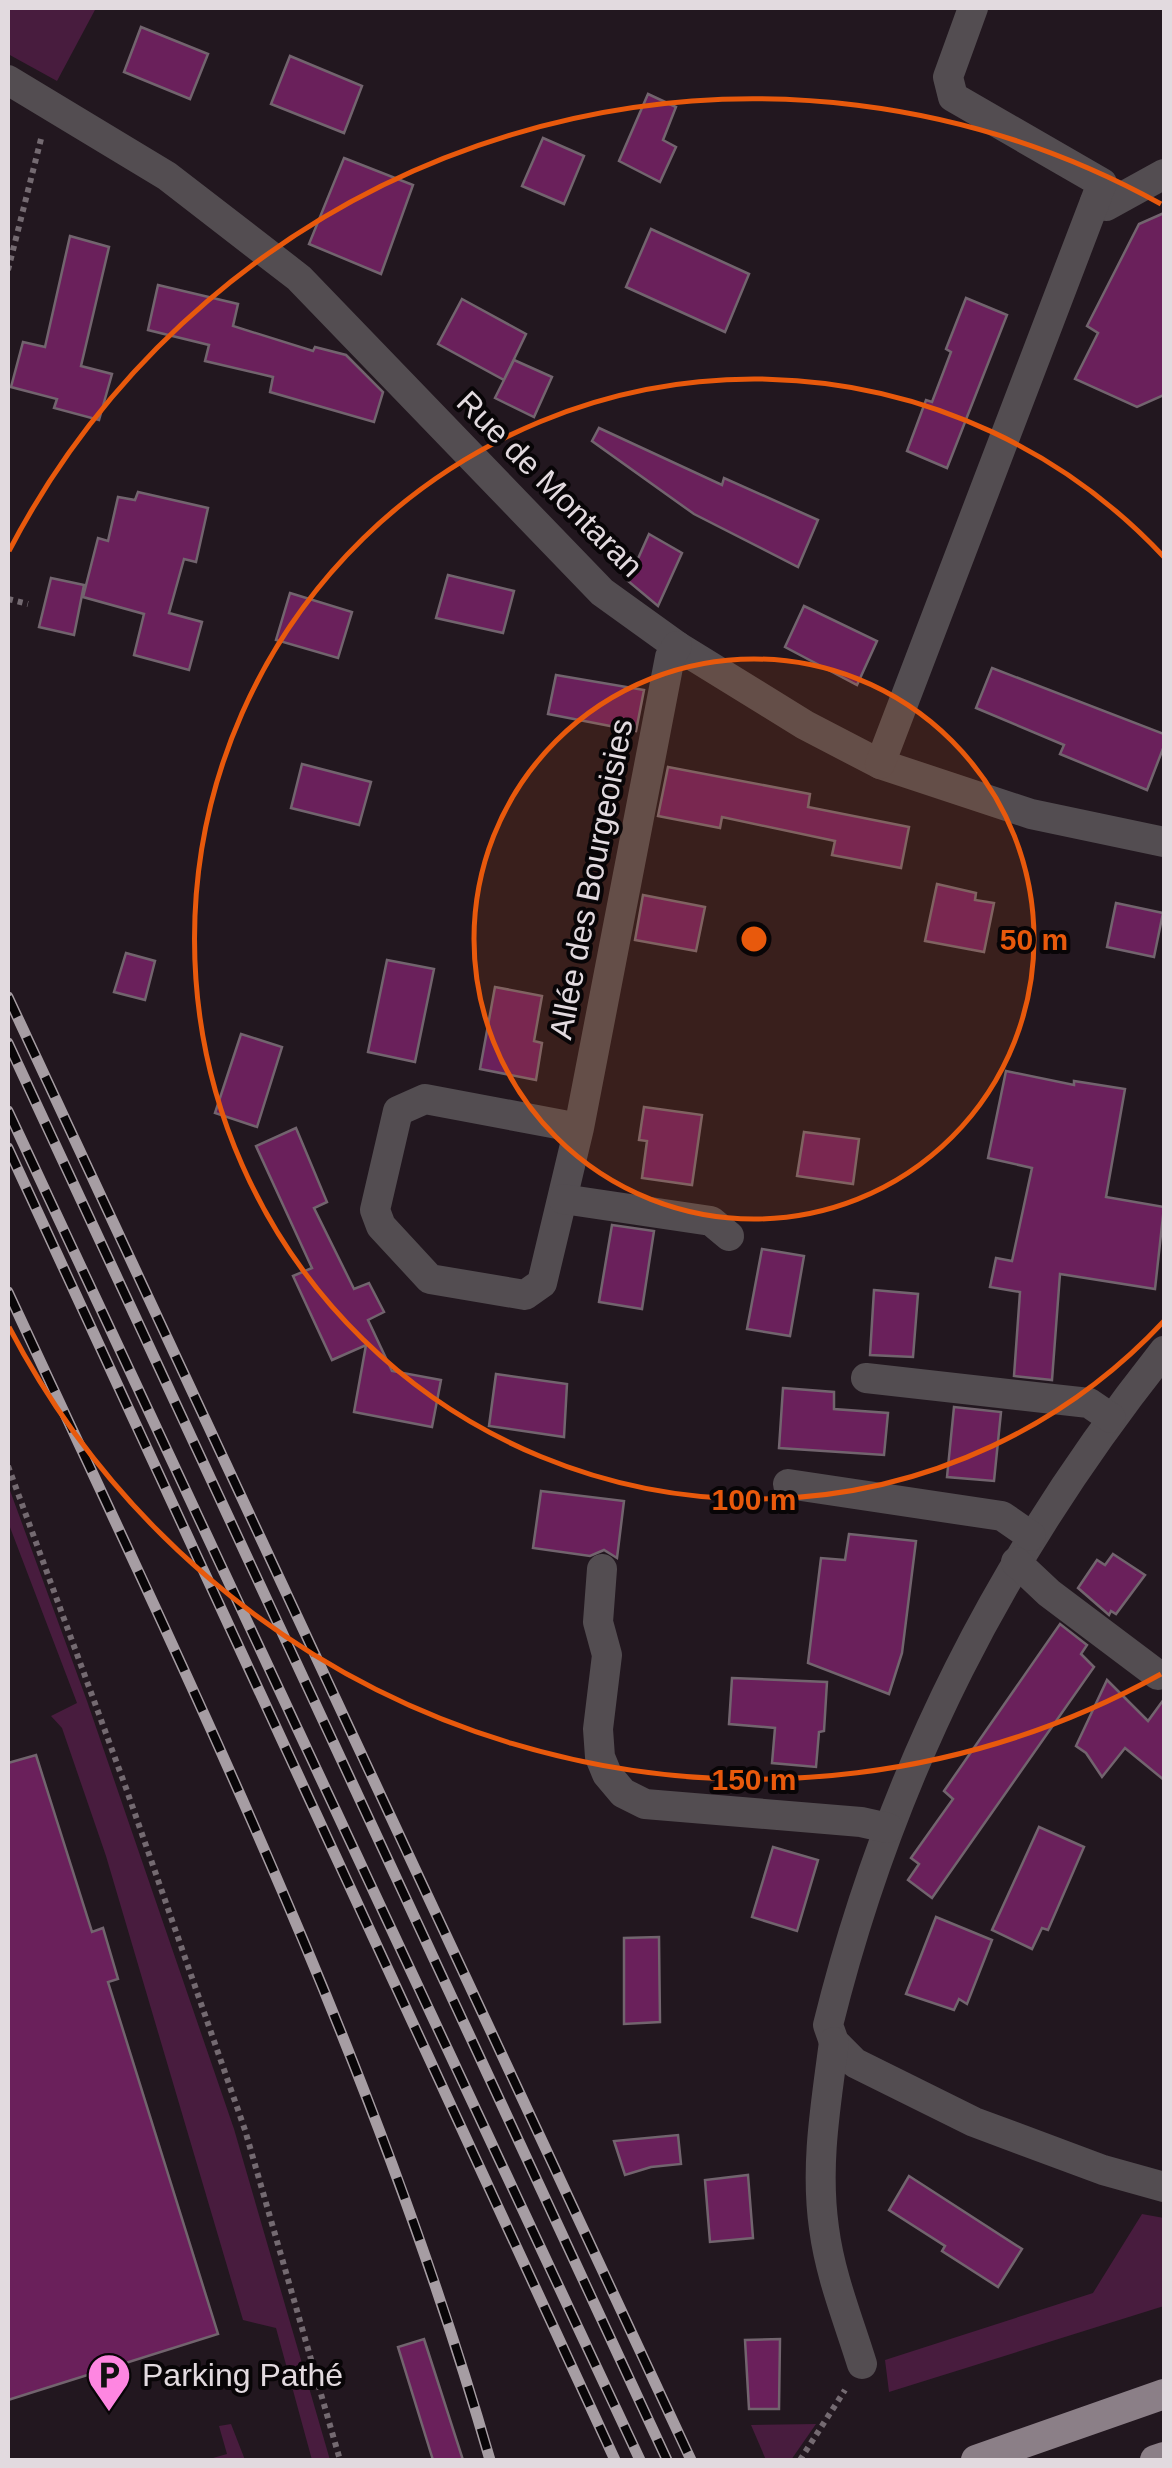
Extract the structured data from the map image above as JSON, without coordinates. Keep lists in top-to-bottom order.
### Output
{
  "streets": {
    "street": ["Rue de Montaran", "Allée des Bourgeoisies"]
  },
  "crossings": [
    ["Rue de Montaran", "Allée des Bourgeoisies"]
  ],
  "places": {
    "parking": ["Parking Pathé"]
  },
  "rings": ["50 m", "100 m", "150 m"]
}
